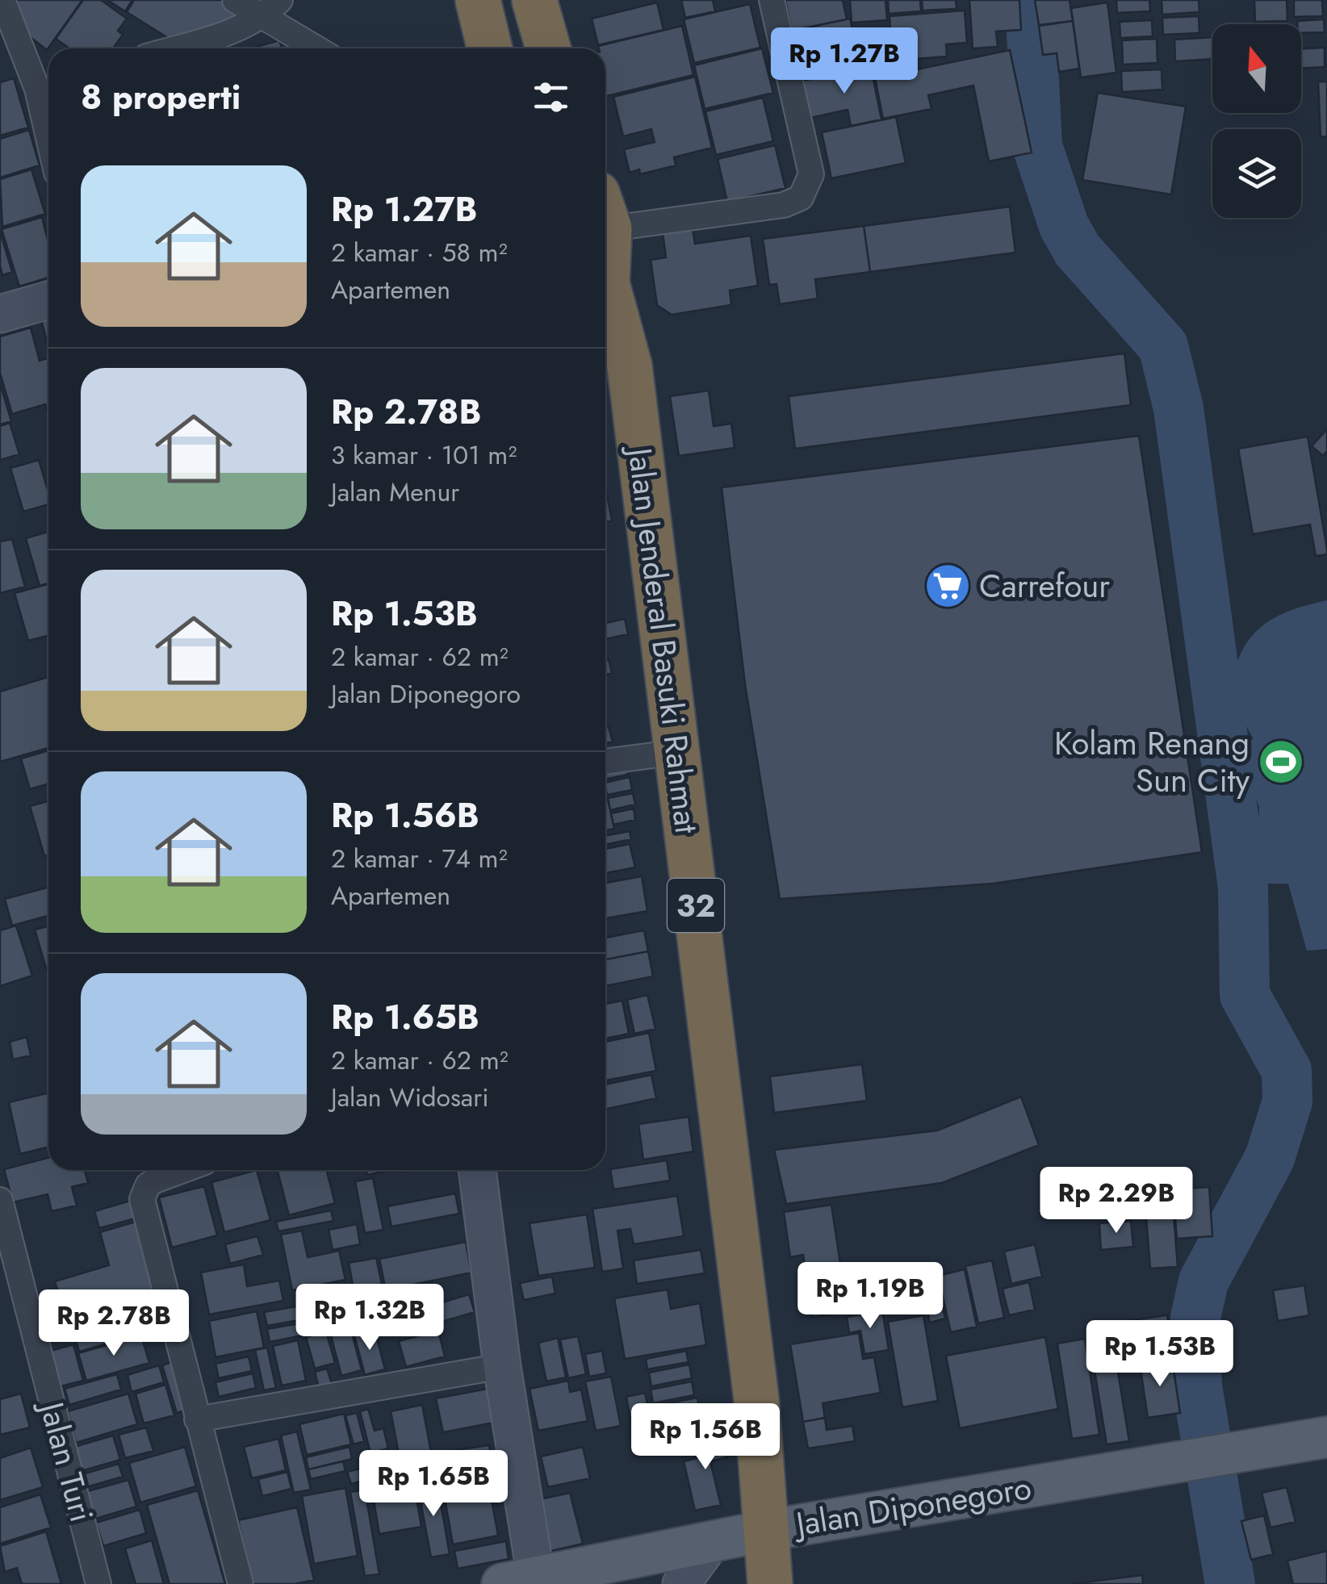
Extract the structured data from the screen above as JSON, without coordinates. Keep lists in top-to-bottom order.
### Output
{
  "streets": {
    "highway": ["Jalan Jenderal Basuki Rahmat", "32"],
    "main road": ["Jalan Diponegoro"],
    "street": ["Jalan Turi"]
  },
  "crossings": [
    ["Jalan Jenderal Basuki Rahmat", "32"],
    ["Jalan Jenderal Basuki Rahmat", "Jalan Diponegoro"],
    ["32", "Jalan Diponegoro"]
  ],
  "places": {
    "supermarket": ["Carrefour"],
    "sports": ["Kolam Renang Sun City"]
  },
  "north": "top",
  "page": {
    "price": [
      "Rp 1.27B",
      "Rp 2.29B",
      "Rp 1.19B",
      "Rp 1.32B",
      "Rp 2.78B",
      "Rp 1.53B",
      "Rp 1.56B",
      "Rp 1.65B"
    ],
    "heading": "8 properti",
    "list": [
      {
        "name": "Rp 1.27B",
        "note": "2 kamar · 58 m² · Apartemen"
      },
      {
        "name": "Rp 2.78B",
        "note": "3 kamar · 101 m² · Jalan Menur"
      },
      {
        "name": "Rp 1.53B",
        "note": "2 kamar · 62 m² · Jalan Diponegoro"
      },
      {
        "name": "Rp 1.56B",
        "note": "2 kamar · 74 m² · Apartemen"
      },
      {
        "name": "Rp 1.65B",
        "note": "2 kamar · 62 m² · Jalan Widosari"
      }
    ]
  }
}
